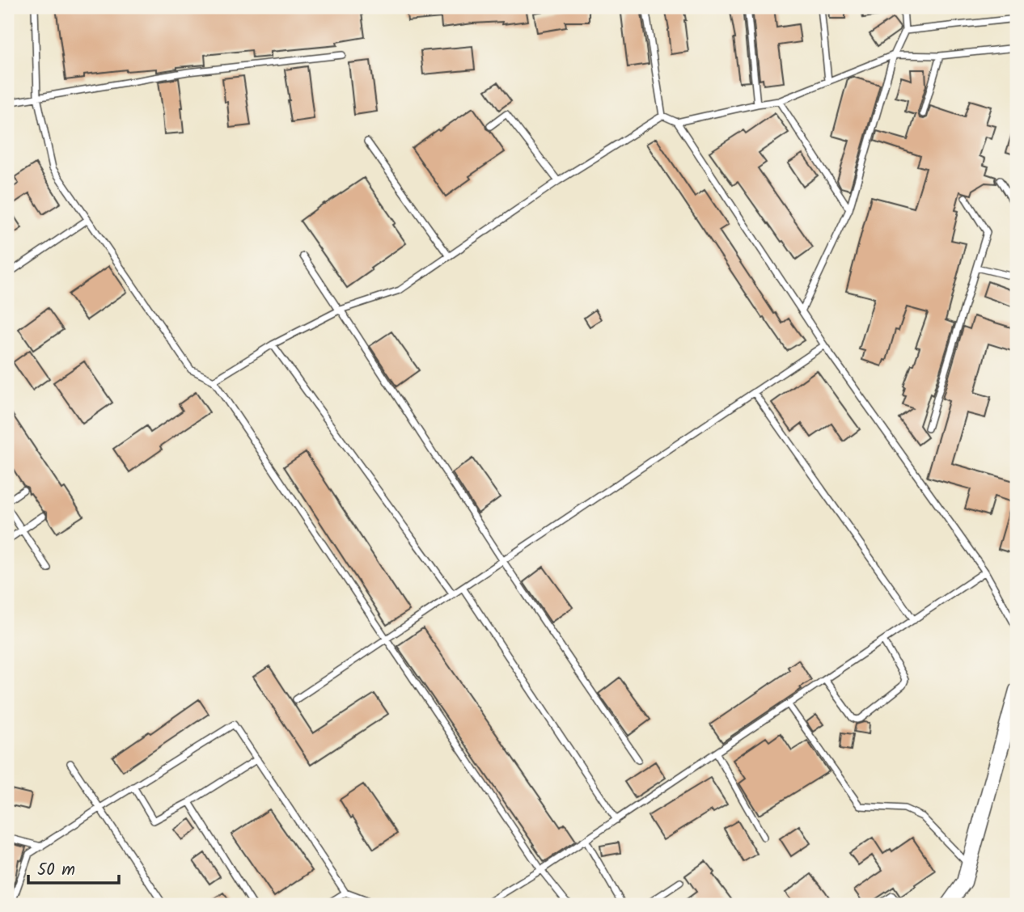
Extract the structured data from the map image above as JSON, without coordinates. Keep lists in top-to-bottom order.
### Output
{
  "scale_bar": "50 m"
}
